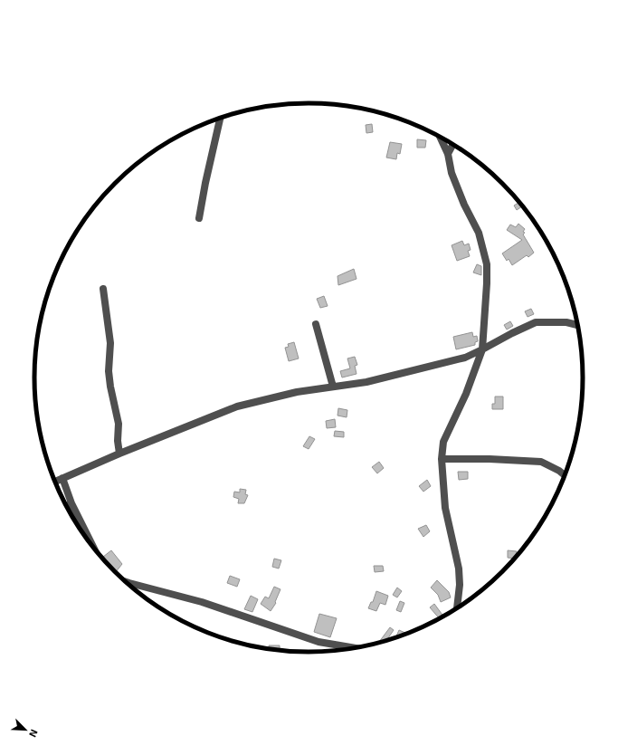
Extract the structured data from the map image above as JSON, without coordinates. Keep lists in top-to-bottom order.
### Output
{
  "north": "bottom right"
}
